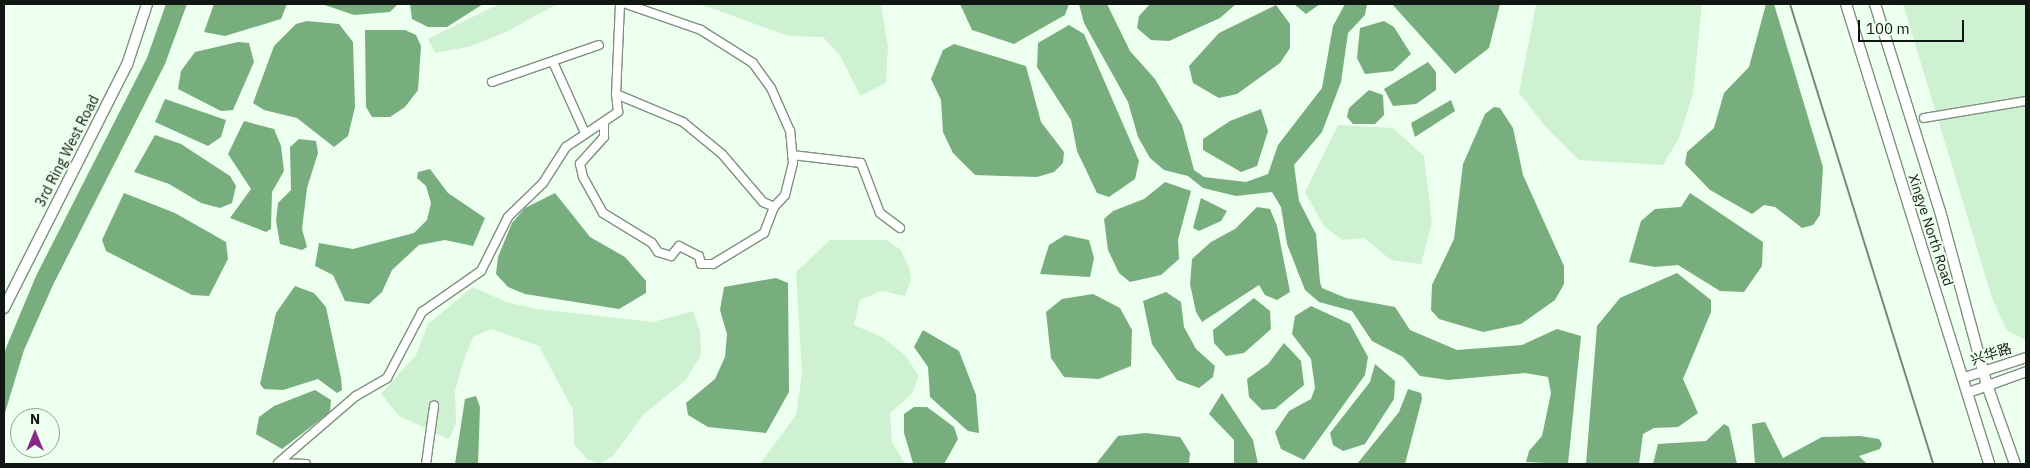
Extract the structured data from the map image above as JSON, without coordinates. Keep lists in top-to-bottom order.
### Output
{
  "streets": {
    "main road": ["3rd Ring West Road", "Xingye North Road"],
    "street": ["兴华路"]
  },
  "crossings": [
    ["Xingye North Road", "兴华路"]
  ],
  "scale_bar": "100 m",
  "north": "top"
}
